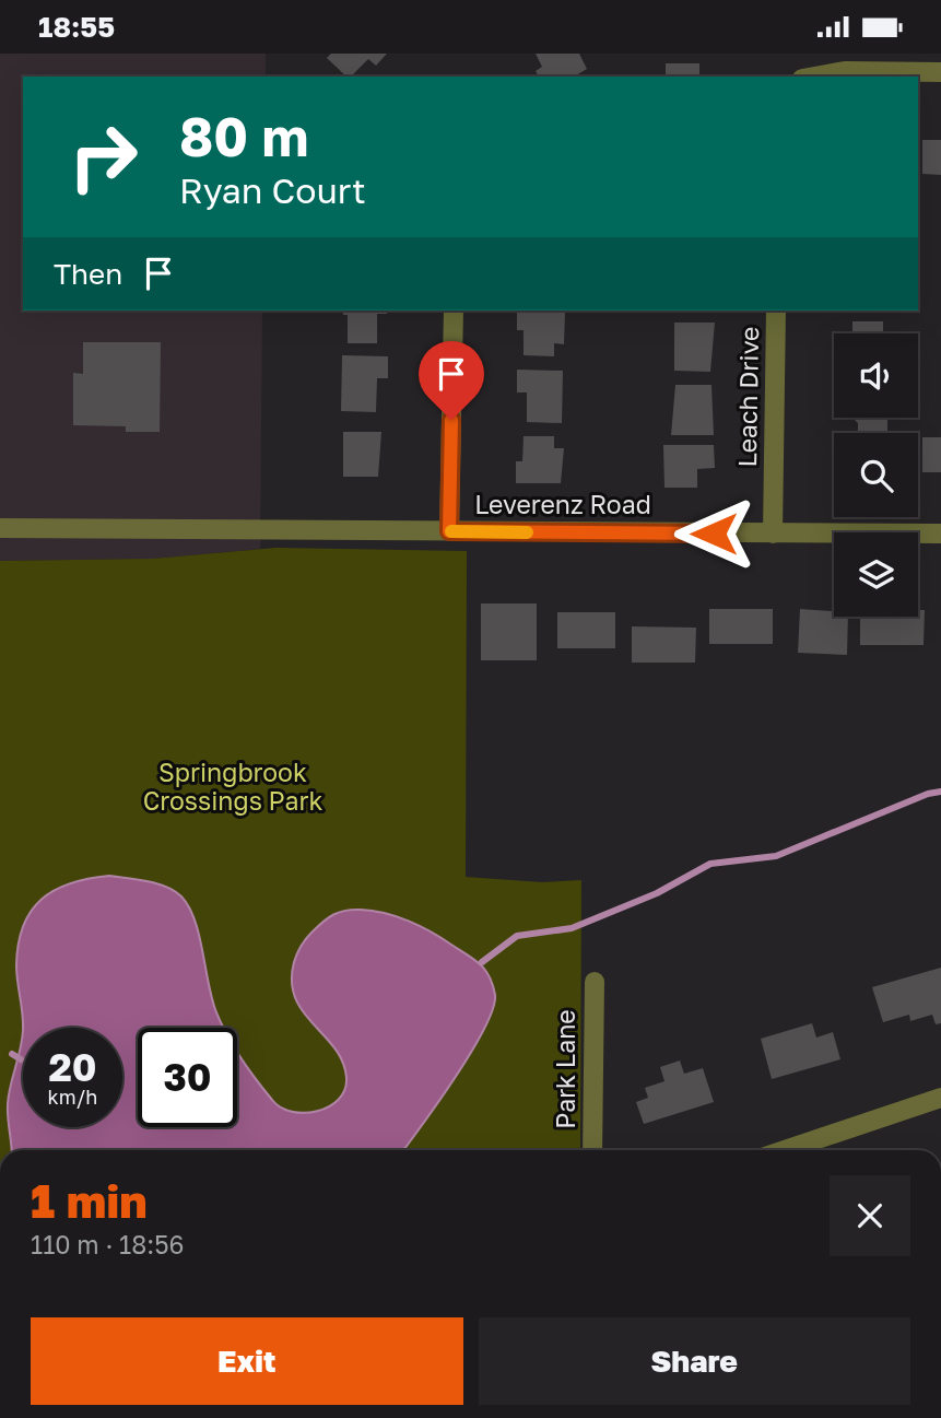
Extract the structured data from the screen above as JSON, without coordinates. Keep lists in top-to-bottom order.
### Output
{
  "streets": {
    "street": ["Leach Drive", "Leverenz Road", "Park Lane"]
  },
  "crossings": [
    ["Leach Drive", "Leverenz Road"]
  ],
  "parks": ["Springbrook Crossings Park"],
  "page": {
    "status": "18:55",
    "turn": ["80 m", "Ryan Court"],
    "then": "Then",
    "speed": "20 km/h",
    "limit": "30",
    "heading": ["1 min", "110 m · 18:56"],
    "buttons": ["Exit", "Share"]
  }
}
